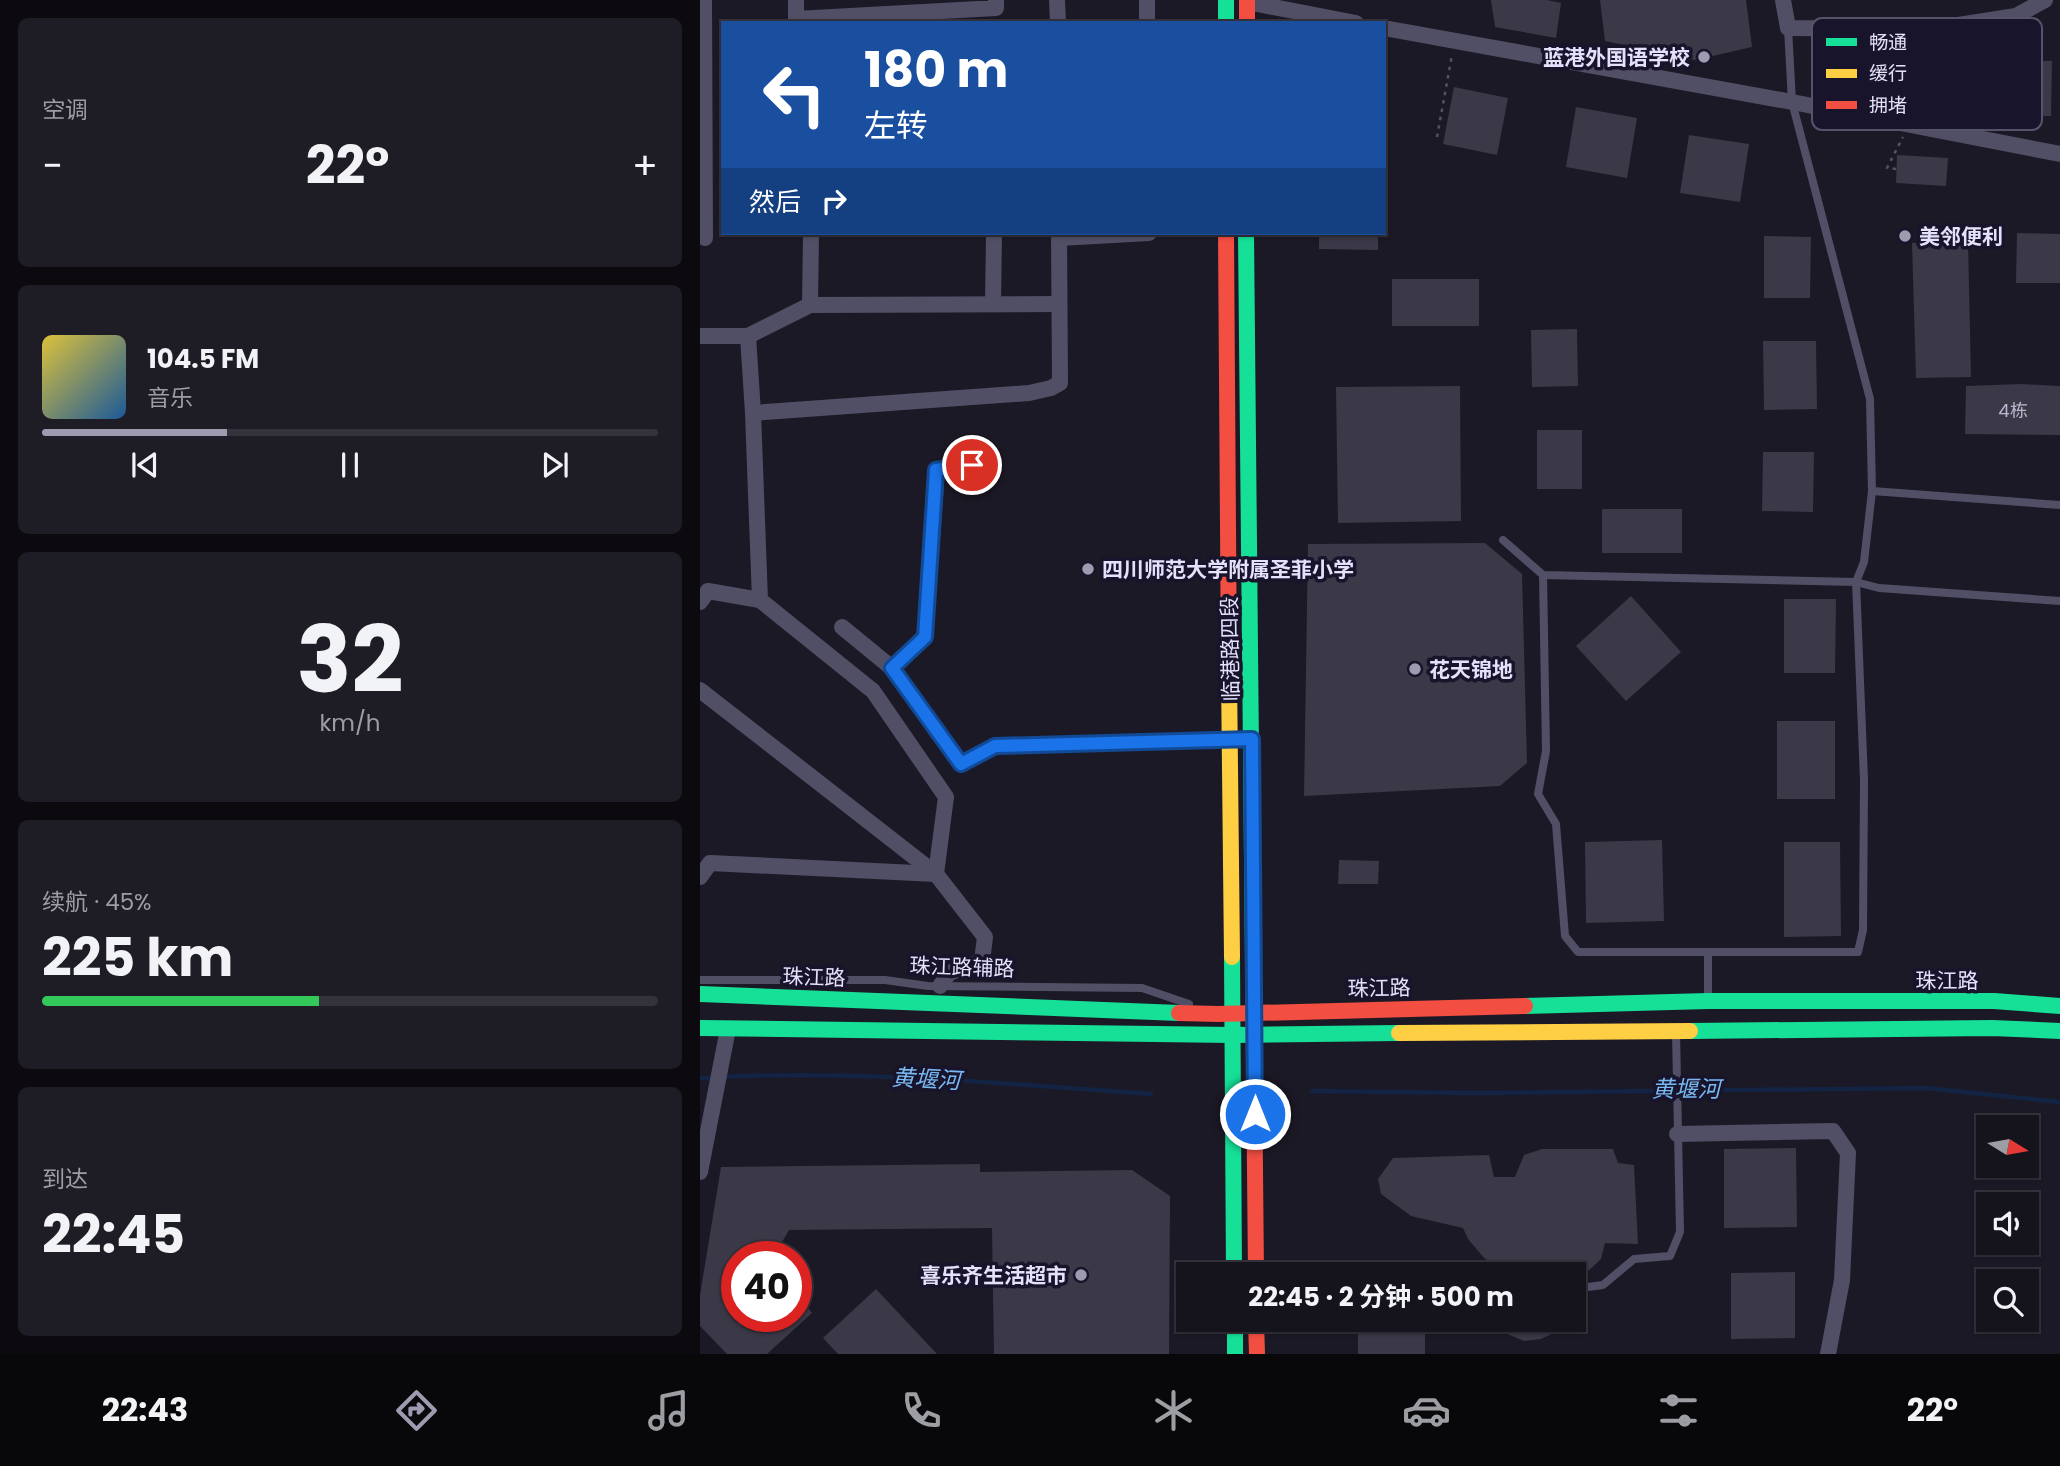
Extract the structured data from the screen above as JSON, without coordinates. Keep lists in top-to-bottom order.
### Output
{
  "streets": {
    "main road": ["临港路四段", "珠江路"],
    "lane": ["珠江路辅路"]
  },
  "crossings": [
    ["临港路四段", "珠江路辅路"],
    ["临港路四段", "珠江路"],
    ["珠江路辅路", "珠江路"]
  ],
  "water": ["黄堰河"],
  "places": [
    "蓝港外国语学校",
    "美邻便利",
    "四川师范大学附属圣菲小学",
    "花天锦地",
    "喜乐齐生活超市"
  ],
  "house_numbers": ["4栋"],
  "legend": ["畅通", "缓行", "拥堵"],
  "north": "right",
  "page": {
    "tile": [
      "空调",
      ["32", "km/h"],
      ["续航 · 45%", "225 km"],
      ["到达", "22:45"]
    ],
    "turn": ["180 m", "左转"],
    "heat": ["−", "22°", "+"],
    "then": "然后",
    "song": ["104.5 FM", "音乐"],
    "limit": "40",
    "trip": "22:45 · 2 分钟 · 500 m",
    "tabs": ["22:43", "22°"]
  }
}
